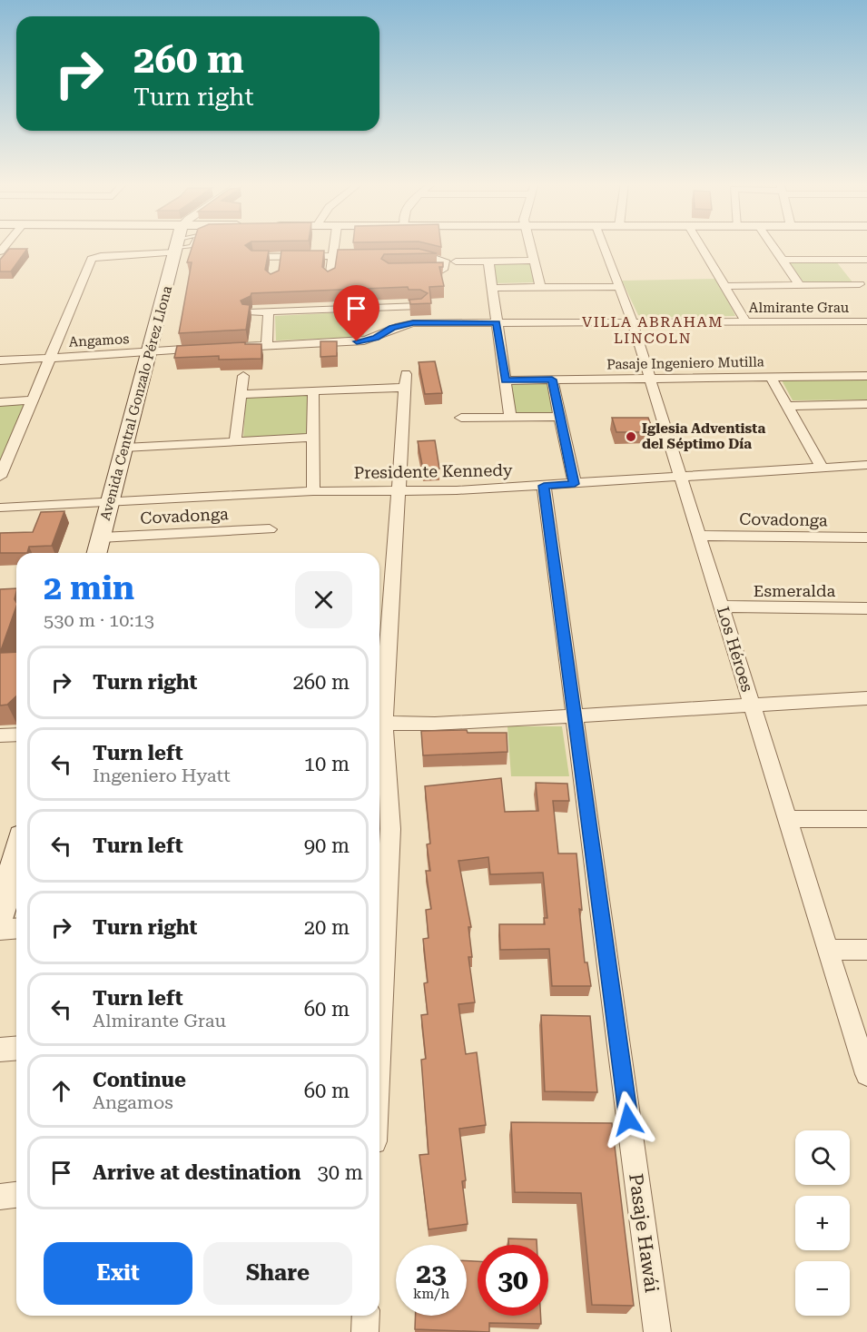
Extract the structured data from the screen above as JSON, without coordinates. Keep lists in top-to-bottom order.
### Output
{
  "streets": {
    "main road": ["Avenida Central Gonzalo Pérez Llona"],
    "street": [
      "Almirante Grau",
      "Angamos",
      "Pasaje Ingeniero Mutilla",
      "Presidente Kennedy",
      "Covadonga",
      "Esmeralda",
      "Los Héroes",
      "Pasaje Hawái"
    ]
  },
  "crossings": [
    ["Almirante Grau", "Los Héroes"],
    ["Angamos", "Avenida Central Gonzalo Pérez Llona"],
    ["Pasaje Ingeniero Mutilla", "Los Héroes"],
    ["Avenida Central Gonzalo Pérez Llona", "Presidente Kennedy"],
    ["Avenida Central Gonzalo Pérez Llona", "Covadonga"],
    ["Presidente Kennedy", "Los Héroes"],
    ["Presidente Kennedy", "Pasaje Hawái"],
    ["Covadonga", "Los Héroes"],
    ["Esmeralda", "Los Héroes"]
  ],
  "districts": ["VILLA ABRAHAM LINCOLN"],
  "places": ["Iglesia Adventista del Séptimo Día"],
  "page": {
    "turn": ["260 m", "Turn right"],
    "heading": ["2 min", "530 m · 10:13"],
    "list": [
      {
        "name": "Turn right",
        "value": "260 m"
      },
      {
        "name": "Turn left",
        "note": "Ingeniero Hyatt",
        "value": "10 m"
      },
      {
        "name": "Turn left",
        "value": "90 m"
      },
      {
        "name": "Turn right",
        "value": "20 m"
      },
      {
        "name": "Turn left",
        "note": "Almirante Grau",
        "value": "60 m"
      },
      {
        "name": "Continue",
        "note": "Angamos",
        "value": "60 m"
      },
      {
        "name": "Arrive at destination",
        "value": "30 m"
      }
    ],
    "map_buttons": ["+", "−"],
    "buttons": ["Exit", "Share"],
    "speed": "23 km/h",
    "limit": "30"
  }
}
